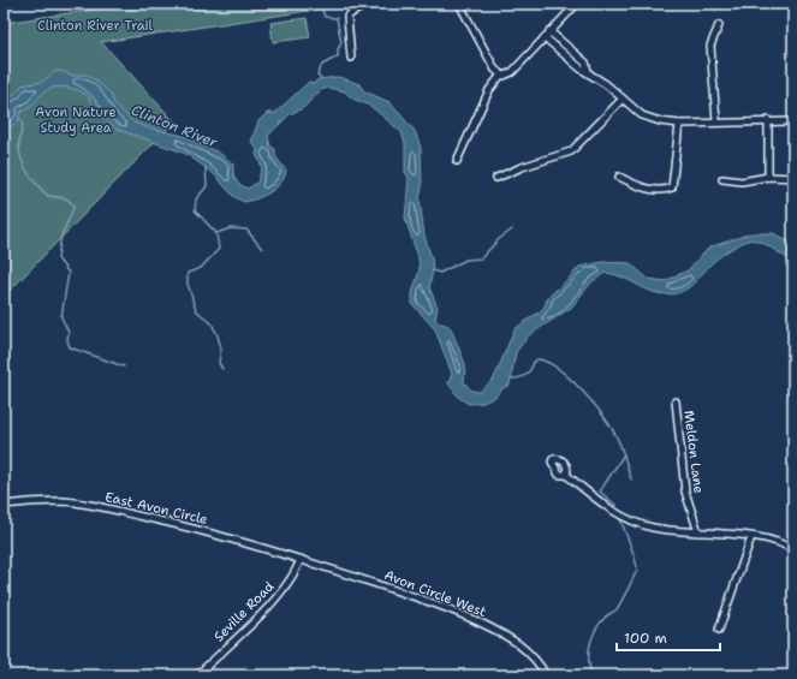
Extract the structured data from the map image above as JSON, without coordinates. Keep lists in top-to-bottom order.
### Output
{
  "streets": {
    "street": [
      "Meldon Lane",
      "East Avon Circle",
      "Avon Circle West",
      "Seville Road"
    ]
  },
  "crossings": [
    ["East Avon Circle", "Avon Circle West"],
    ["East Avon Circle", "Seville Road"],
    ["Avon Circle West", "Seville Road"]
  ],
  "water": ["Clinton River"],
  "parks": ["Clinton River Trail", "Avon Nature Study Area"],
  "scale_bar": "100 m"
}
